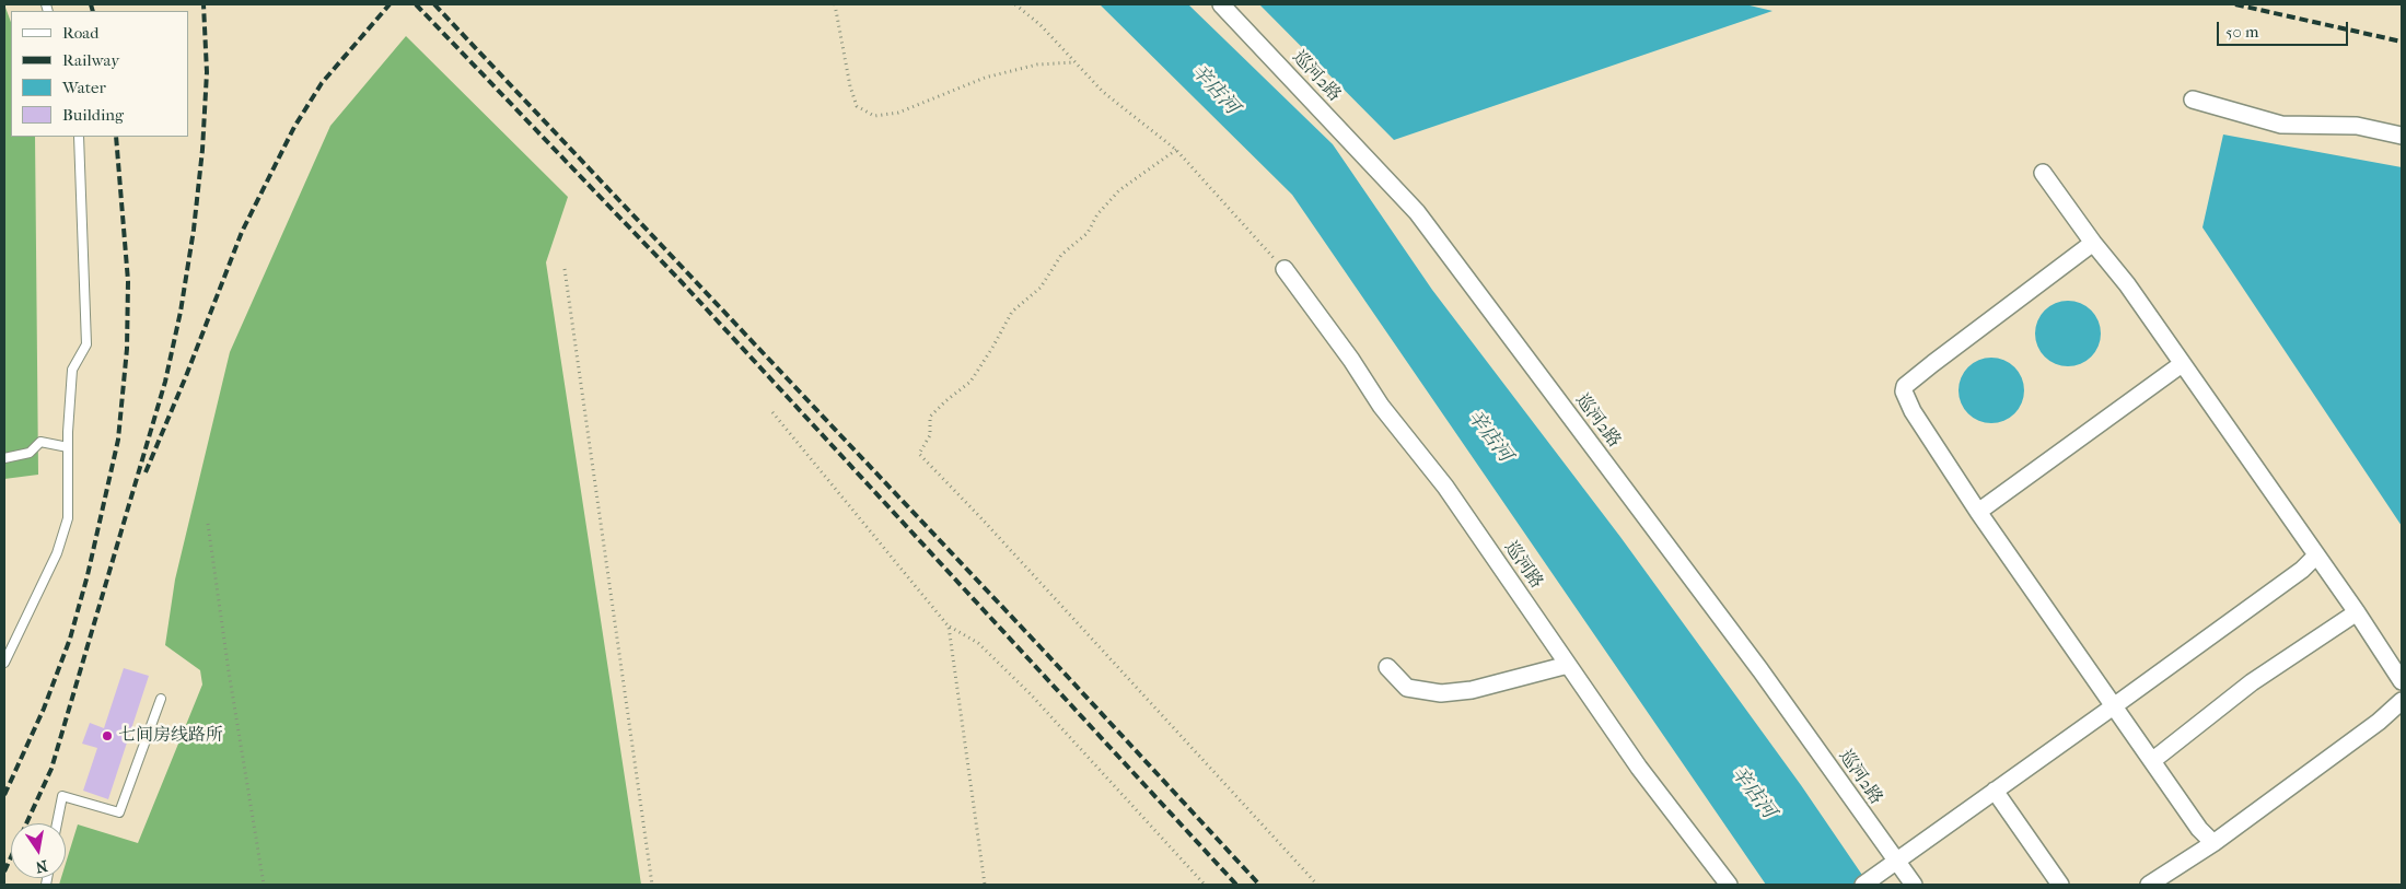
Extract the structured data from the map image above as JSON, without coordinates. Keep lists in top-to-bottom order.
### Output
{
  "streets": {
    "street": ["巡河2路", "巡河路"]
  },
  "water": ["辛店河"],
  "places": ["七间房线路所"],
  "legend": [
    "Road",
    "Railway",
    "Water",
    "Building"
  ],
  "scale_bar": "50 m",
  "north": "bottom"
}
